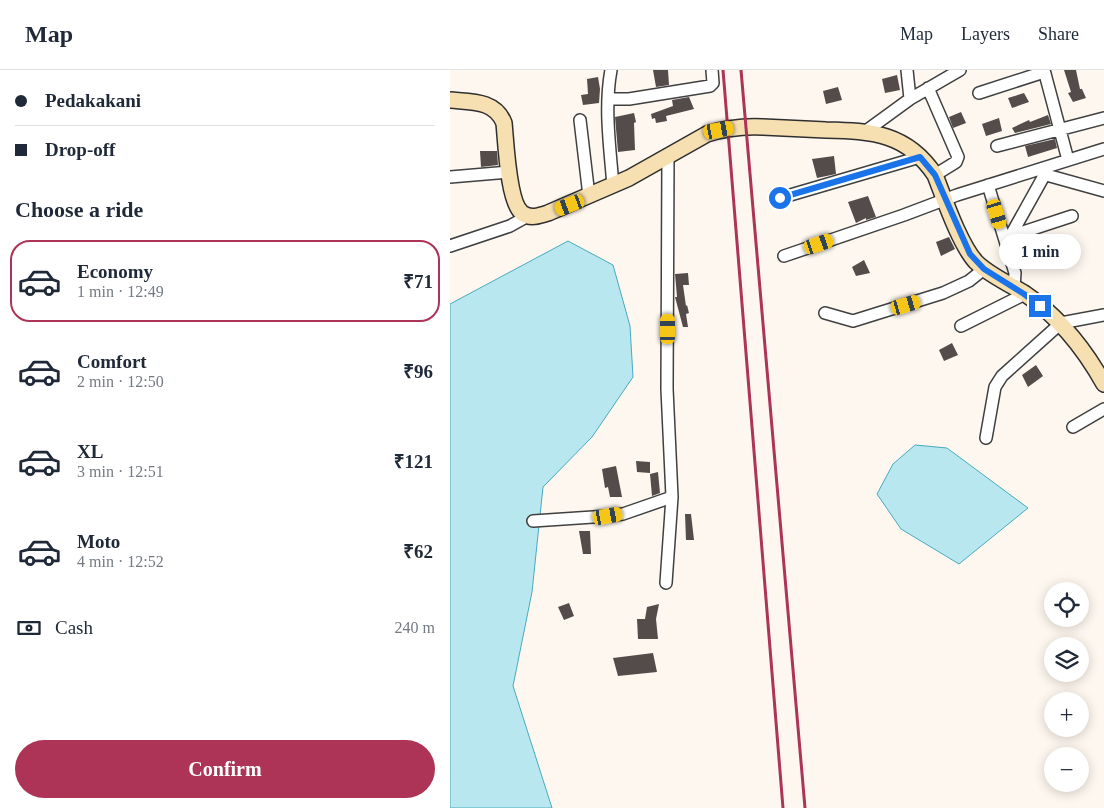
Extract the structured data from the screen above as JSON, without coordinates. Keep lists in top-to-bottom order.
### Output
{
  "page": {
    "header": "Map",
    "nav": ["Map", "Layers", "Share"],
    "banner": ["Pedakakani", "Drop-off"],
    "heading": "Choose a ride",
    "bubble": "1 min",
    "list": [
      {
        "name": "Economy",
        "note": "1 min · 12:49",
        "value": "₹71"
      },
      {
        "name": "Comfort",
        "note": "2 min · 12:50",
        "value": "₹96"
      },
      {
        "name": "XL",
        "note": "3 min · 12:51",
        "value": "₹121"
      },
      {
        "name": "Moto",
        "note": "4 min · 12:52",
        "value": "₹62"
      }
    ],
    "map_buttons": ["+", "−"],
    "pay": ["Cash", "240 m"],
    "buttons": "Confirm"
  }
}
